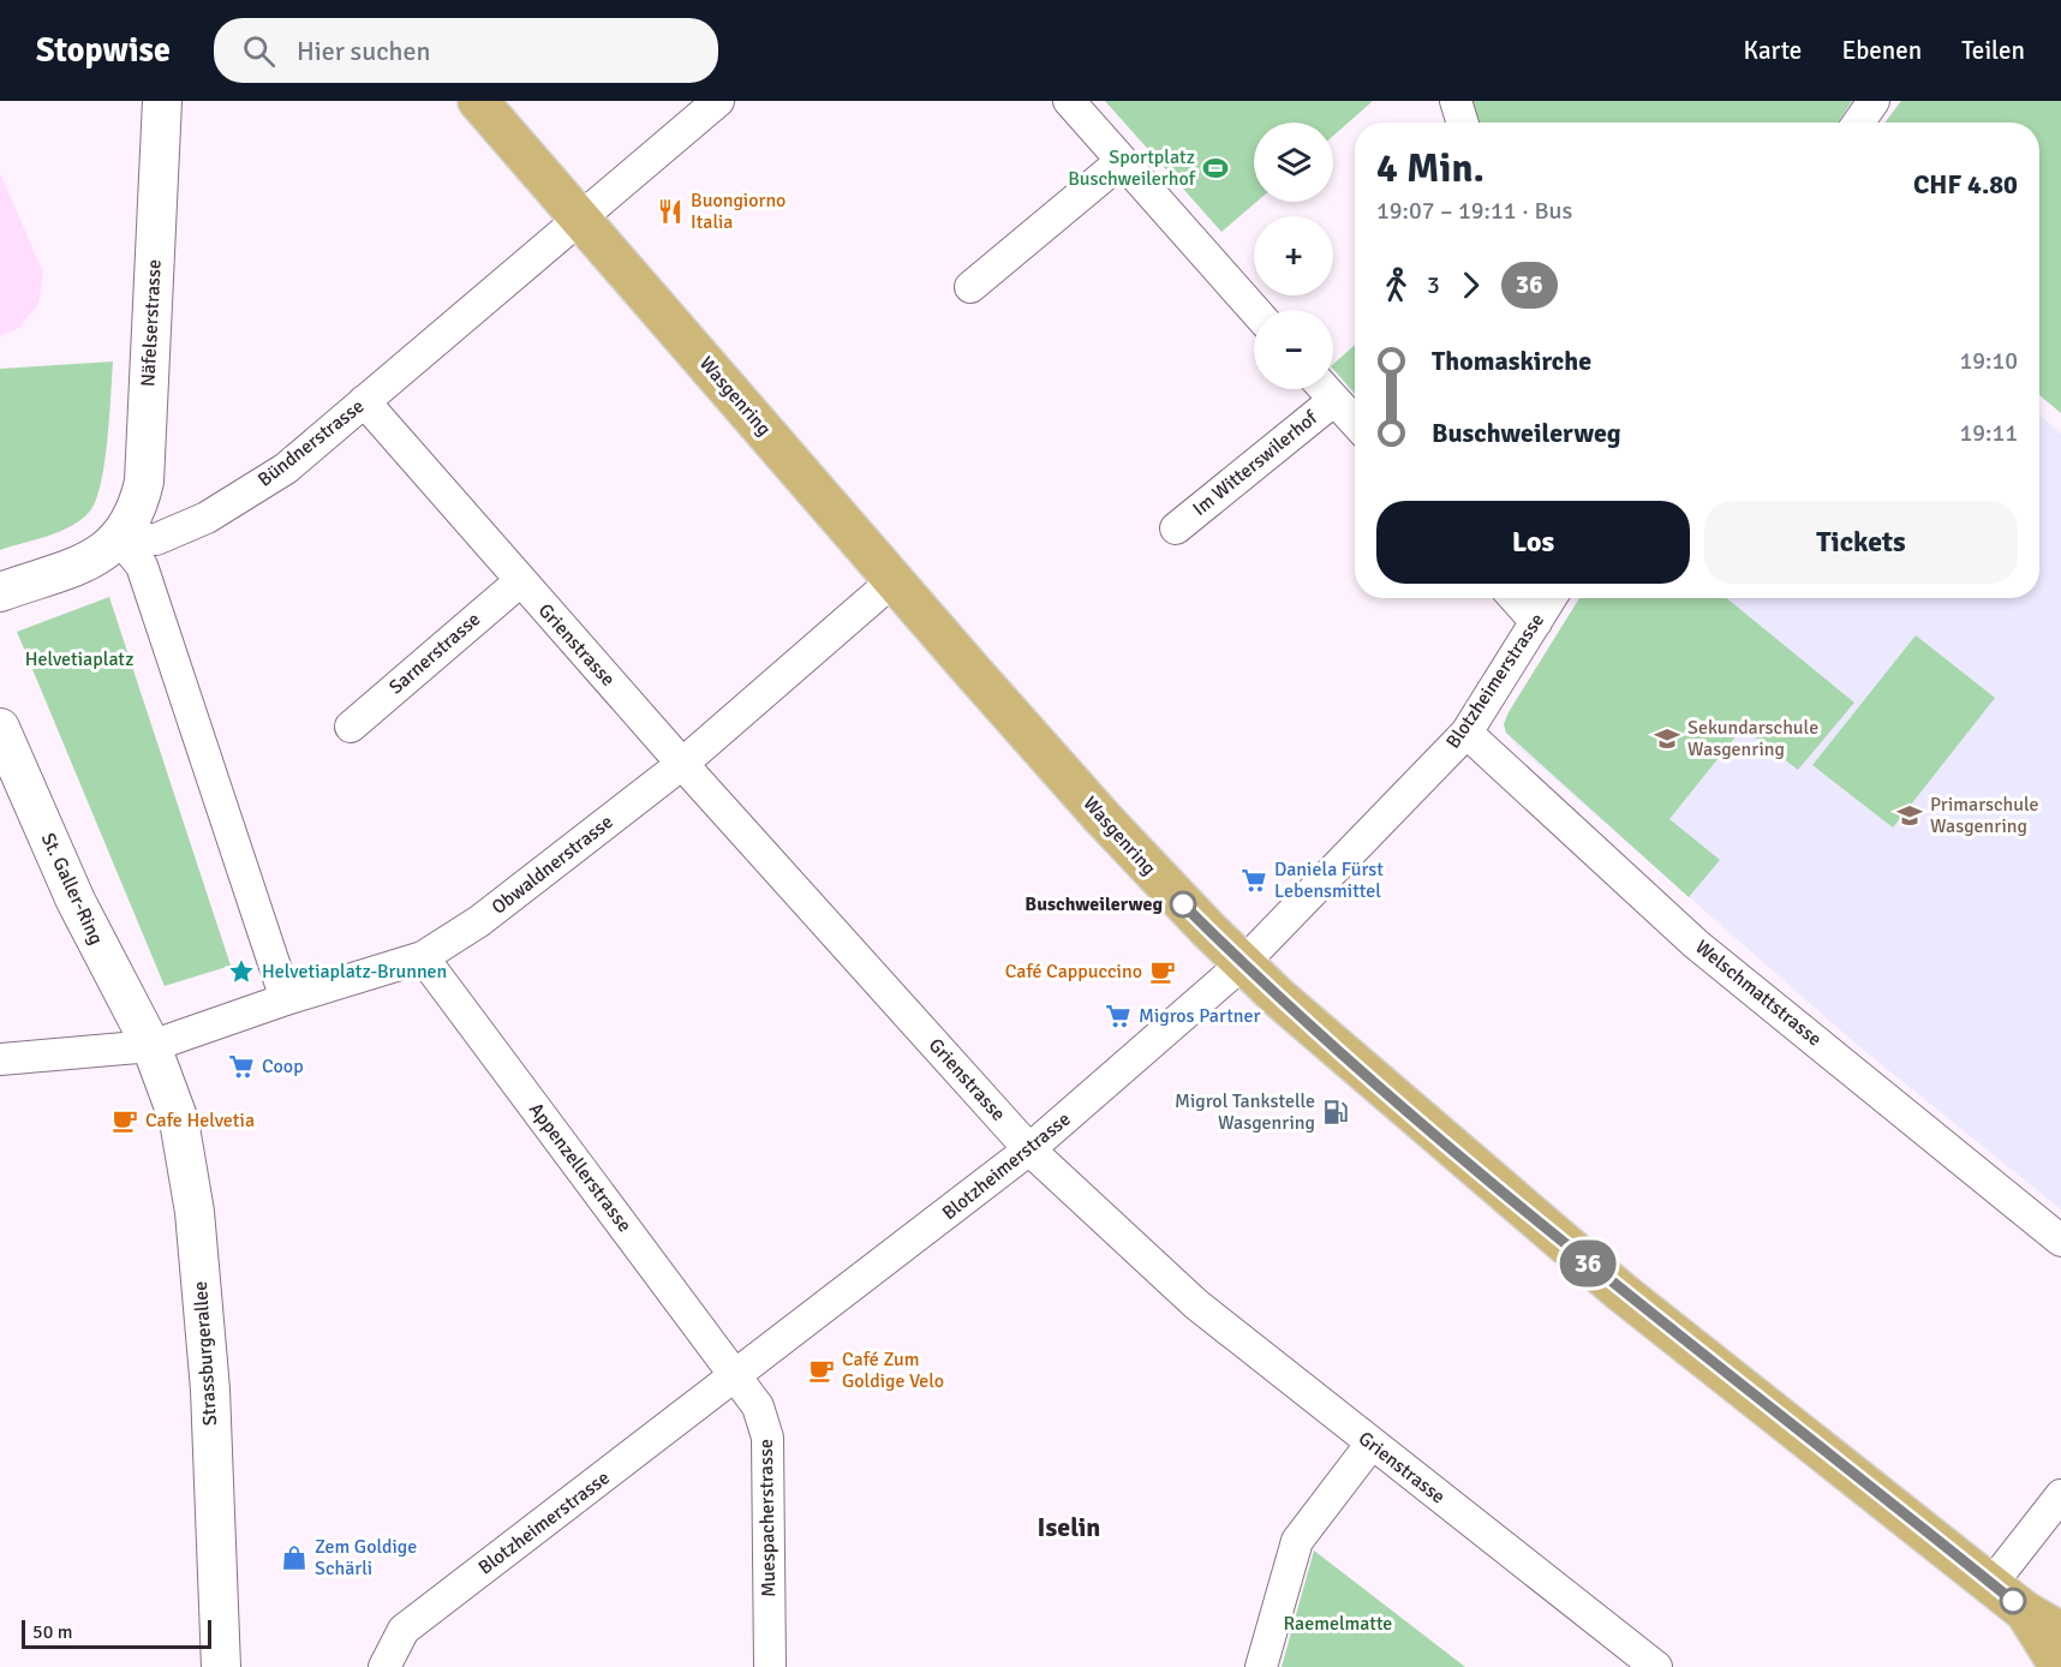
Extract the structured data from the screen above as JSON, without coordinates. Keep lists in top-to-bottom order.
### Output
{
  "streets": {
    "main road": ["Wasgenring"],
    "street": [
      "Näfelserstrasse",
      "Bündnerstrasse",
      "Im Witterswilerhof",
      "Grienstrasse",
      "Sarnerstrasse",
      "Blotzheimerstrasse",
      "Obwaldnerstrasse",
      "St. Galler-Ring",
      "Welschmattstrasse",
      "Appenzellerstrasse",
      "Strassburgerallee",
      "Muespacherstrasse"
    ]
  },
  "crossings": [
    ["Näfelserstrasse", "Bündnerstrasse"],
    ["Wasgenring", "Bündnerstrasse"],
    ["Wasgenring", "Blotzheimerstrasse"],
    ["Wasgenring", "Obwaldnerstrasse"],
    ["Bündnerstrasse", "Grienstrasse"],
    ["Grienstrasse", "Sarnerstrasse"],
    ["Grienstrasse", "Blotzheimerstrasse"],
    ["Grienstrasse", "Obwaldnerstrasse"],
    ["Blotzheimerstrasse", "Welschmattstrasse"],
    ["Blotzheimerstrasse", "Appenzellerstrasse"],
    ["Blotzheimerstrasse", "Muespacherstrasse"],
    ["Obwaldnerstrasse", "St. Galler-Ring"],
    ["Obwaldnerstrasse", "Appenzellerstrasse"],
    ["Obwaldnerstrasse", "Strassburgerallee"],
    ["St. Galler-Ring", "Strassburgerallee"],
    ["Appenzellerstrasse", "Muespacherstrasse"]
  ],
  "districts": ["Iselin"],
  "parks": ["Helvetiaplatz", "Raemelmatte"],
  "places": {
    "sports": ["Sportplatz Buschweilerhof"],
    "restaurant": ["Buongiorno Italia"],
    "school or university": ["Sekundarschule Wasgenring", "Primarschule Wasgenring"],
    "supermarket": ["Daniela Fürst Lebensmittel", "Migros Partner", "Coop"],
    "other": ["Buschweilerweg"],
    "place": ["Helvetiaplatz-Brunnen"],
    "cafe": ["Café Cappuccino", "Cafe Helvetia", "Café Zum Goldige Velo"],
    "fuel station": ["Migrol Tankstelle Wasgenring"],
    "shop": ["Zem Goldige Schärli"]
  },
  "lines": ["bus line 36"],
  "scale_bar": "50 m",
  "page": {
    "header": "Stopwise",
    "search": "Hier suchen",
    "nav": ["Karte", "Ebenen", "Teilen"],
    "on_map": "36",
    "map_buttons": ["+", "−"],
    "heading": ["4 Min.", "19:07 – 19:11 · Bus", "CHF 4.80"],
    "legs": ["3", "36"],
    "list": [
      {
        "name": "Thomaskirche",
        "value": "19:10"
      },
      {
        "name": "Buschweilerweg",
        "value": "19:11"
      }
    ],
    "buttons": ["Los", "Tickets"],
    "scale": "50 m"
  }
}
